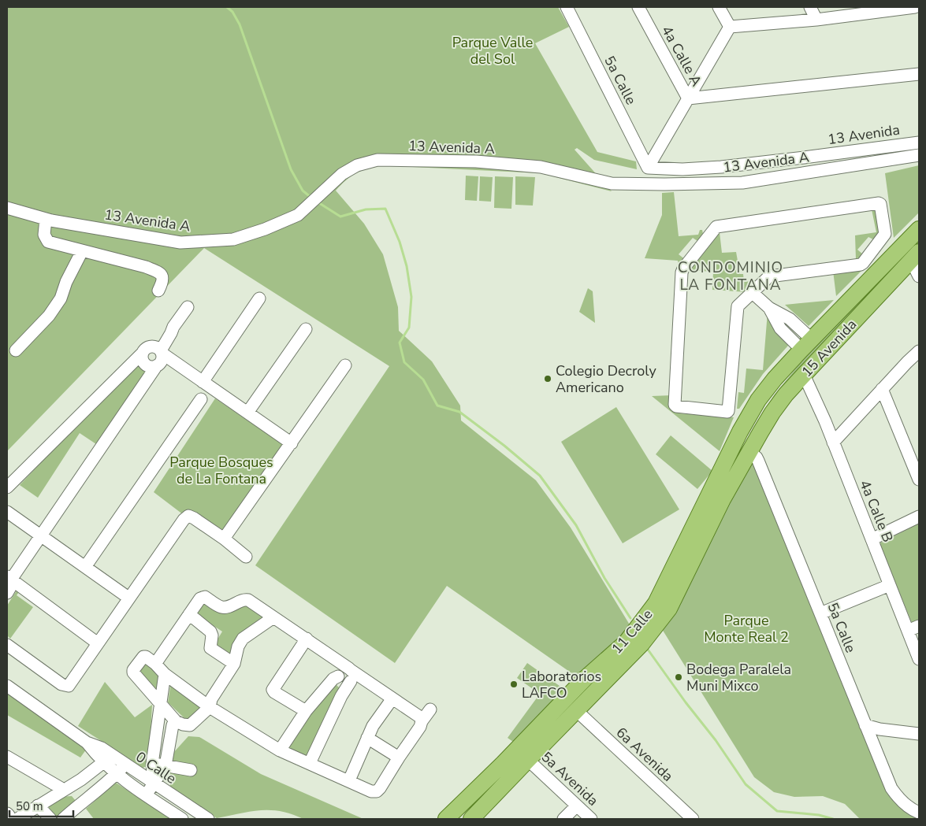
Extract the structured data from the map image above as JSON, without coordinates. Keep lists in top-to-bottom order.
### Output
{
  "streets": {
    "main road": ["15 Avenida", "11 Calle"],
    "street": [
      "4a Calle A",
      "5a Calle",
      "13 Avenida",
      "13 Avenida A",
      "4a Calle B",
      "6a Avenida",
      "0 Calle",
      "5a Avenida"
    ]
  },
  "crossings": [
    ["5a Calle", "13 Avenida"],
    ["5a Calle", "15 Avenida"],
    ["5a Calle", "11 Calle"],
    ["15 Avenida", "4a Calle B"],
    ["15 Avenida", "11 Calle"],
    ["11 Calle", "6a Avenida"],
    ["11 Calle", "5a Avenida"]
  ],
  "districts": ["CONDOMINIO LA FONTANA"],
  "parks": ["Parque Valle del Sol", "Parque Bosques de La Fontana", "Parque Monte Real 2"],
  "places": ["Colegio Decroly Americano", "Bodega Paralela Muni Mixco", "Laboratorios LAFCO"],
  "scale_bar": "50 m"
}
